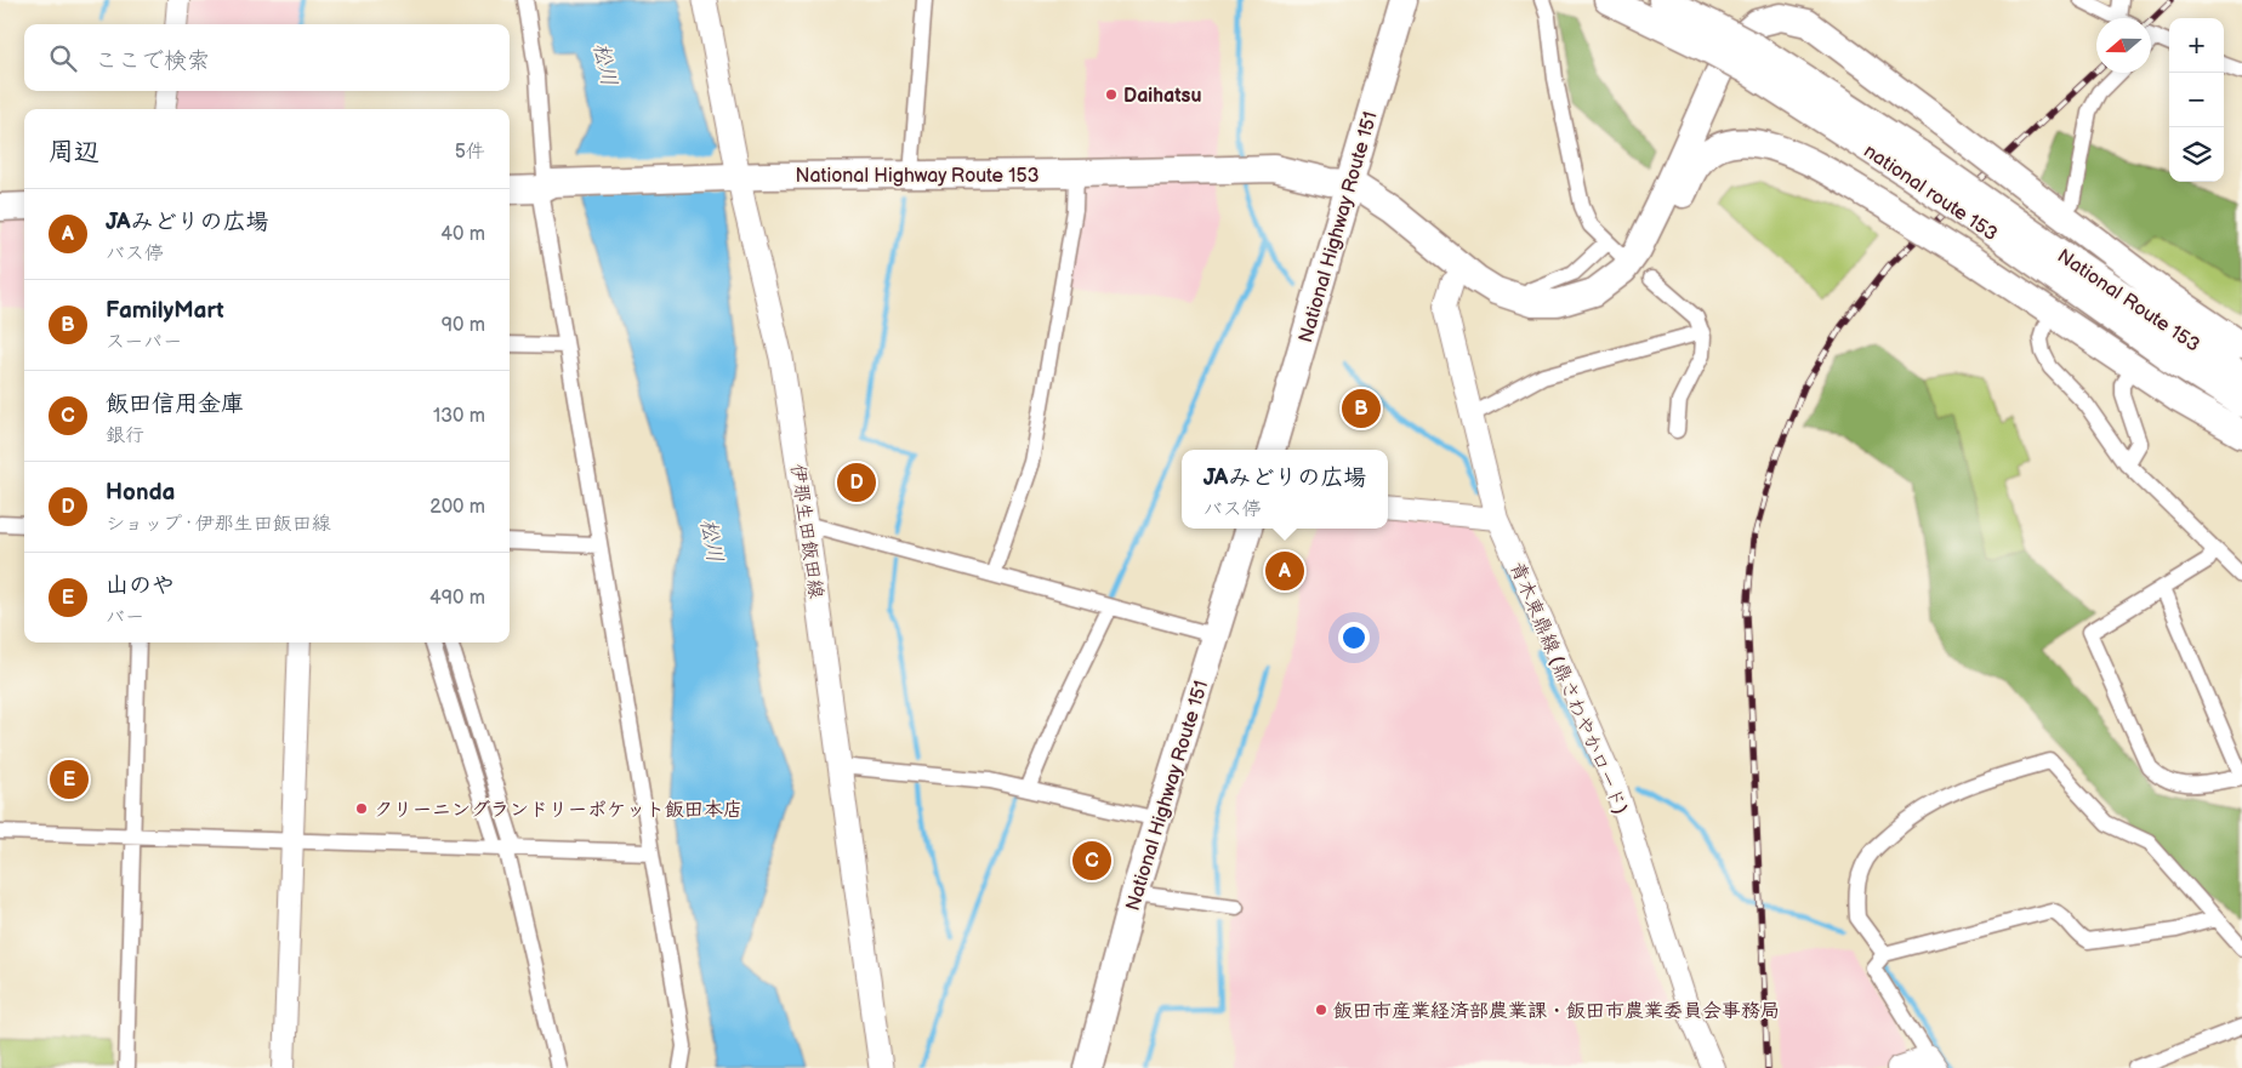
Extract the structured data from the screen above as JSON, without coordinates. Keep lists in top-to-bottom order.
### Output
{
  "streets": {
    "highway": [
      "National Highway Route 153",
      "national route 153",
      "National Highway Route 151",
      "National Route 153"
    ],
    "main road": ["伊那生田飯田線", "青木東鼎線 (鼎さわやかロード)"]
  },
  "crossings": [
    ["National Highway Route 153", "National Highway Route 151"],
    ["National Highway Route 153", "伊那生田飯田線"],
    ["national route 153", "National Route 153"]
  ],
  "water": ["松川"],
  "places": ["Daihatsu", "クリーニングランドリーポケット飯田本店", "飯田市産業経済部農業課・飯田市農業委員会事務局"],
  "north": "left",
  "page": {
    "map_buttons": ["+", "−"],
    "search": "ここで検索",
    "heading": ["周辺", "5件"],
    "list": [
      {
        "mark": "A",
        "name": "JAみどりの広場",
        "note": "バス停",
        "value": "40 m"
      },
      {
        "mark": "B",
        "name": "FamilyMart",
        "note": "スーパー",
        "value": "90 m"
      },
      {
        "mark": "C",
        "name": "飯田信用金庫",
        "note": "銀行",
        "value": "130 m"
      },
      {
        "mark": "D",
        "name": "Honda",
        "note": "ショップ · 伊那生田飯田線",
        "value": "200 m"
      },
      {
        "mark": "E",
        "name": "山のや",
        "note": "バー",
        "value": "490 m"
      }
    ],
    "pins": [
      "B",
      "D",
      "A",
      "E",
      "C"
    ],
    "popup": ["JAみどりの広場", "バス停"]
  }
}
